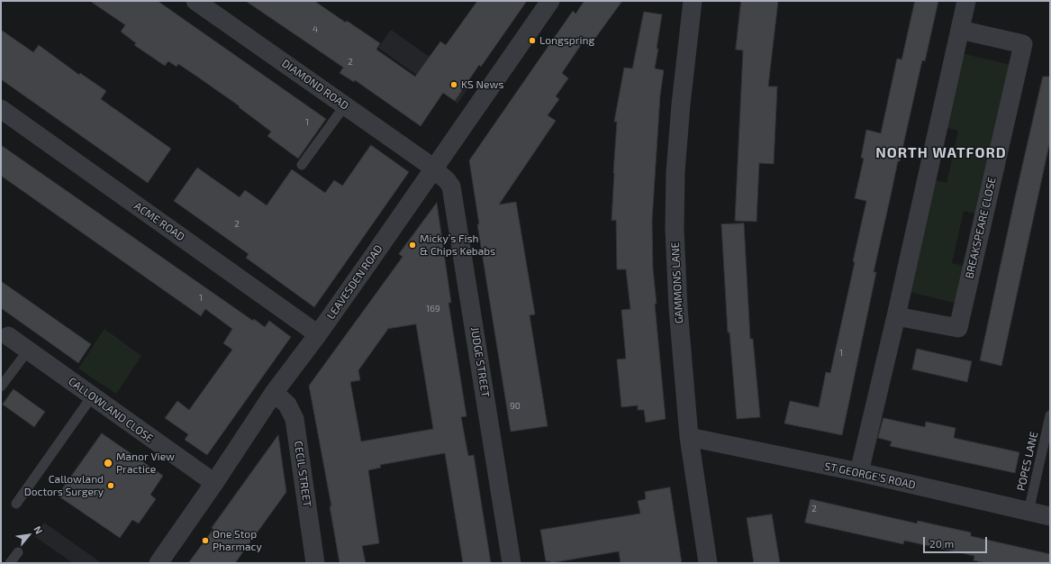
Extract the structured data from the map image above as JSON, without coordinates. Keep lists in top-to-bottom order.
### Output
{
  "streets": {
    "street": [
      "DIAMOND ROAD",
      "ACME ROAD",
      "BREAKSPEARE CLOSE",
      "LEAVESDEN ROAD",
      "GAMMONS LANE",
      "JUDGE STREET",
      "CALLOWLAND CLOSE",
      "CECIL STREET",
      "ST GEORGE'S ROAD"
    ],
    "lane": ["POPES LANE"]
  },
  "crossings": [
    ["DIAMOND ROAD", "LEAVESDEN ROAD"],
    ["DIAMOND ROAD", "JUDGE STREET"],
    ["ACME ROAD", "LEAVESDEN ROAD"],
    ["LEAVESDEN ROAD", "JUDGE STREET"],
    ["LEAVESDEN ROAD", "CALLOWLAND CLOSE"],
    ["LEAVESDEN ROAD", "CECIL STREET"],
    ["GAMMONS LANE", "ST GEORGE'S ROAD"],
    ["POPES LANE", "ST GEORGE'S ROAD"]
  ],
  "districts": ["NORTH WATFORD"],
  "places": [
    "Longspring",
    "KS News",
    "Micky’s Fish & Chips Kebabs",
    "Manor View Practice",
    "Callowland Doctors Surgery",
    "One Stop Pharmacy"
  ],
  "house_numbers": [
    "4",
    "2",
    "1",
    "2",
    "1",
    "169",
    "1",
    "90",
    "2"
  ],
  "scale_bar": "20 m",
  "north": "top right"
}
